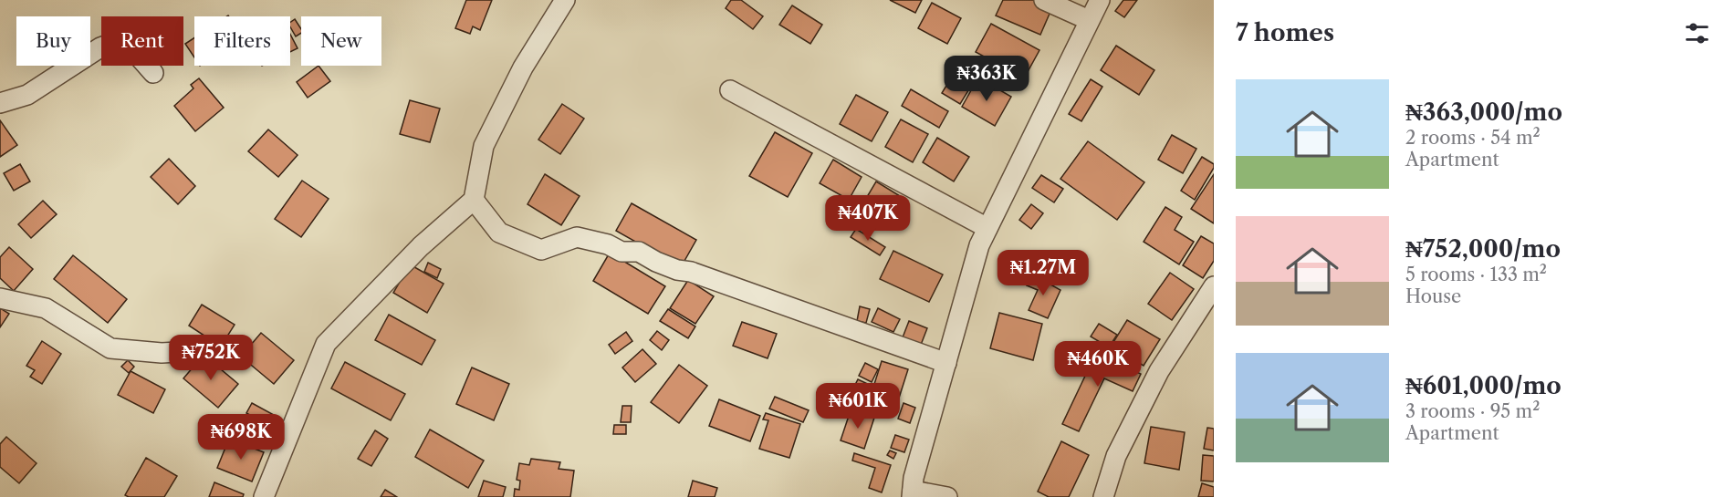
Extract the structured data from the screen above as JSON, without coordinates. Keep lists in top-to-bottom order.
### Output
{
  "page": {
    "heading": "7 homes",
    "chip": [
      "Buy",
      "Rent",
      "Filters",
      "New"
    ],
    "price": [
      "₦363K",
      "₦407K",
      "₦1.27M",
      "₦752K",
      "₦460K",
      "₦601K",
      "₦698K"
    ],
    "list": [
      {
        "name": "₦363,000/mo",
        "note": "2 rooms · 54 m² · Apartment"
      },
      {
        "name": "₦752,000/mo",
        "note": "5 rooms · 133 m² · House"
      },
      {
        "name": "₦601,000/mo",
        "note": "3 rooms · 95 m² · Apartment"
      }
    ]
  }
}
